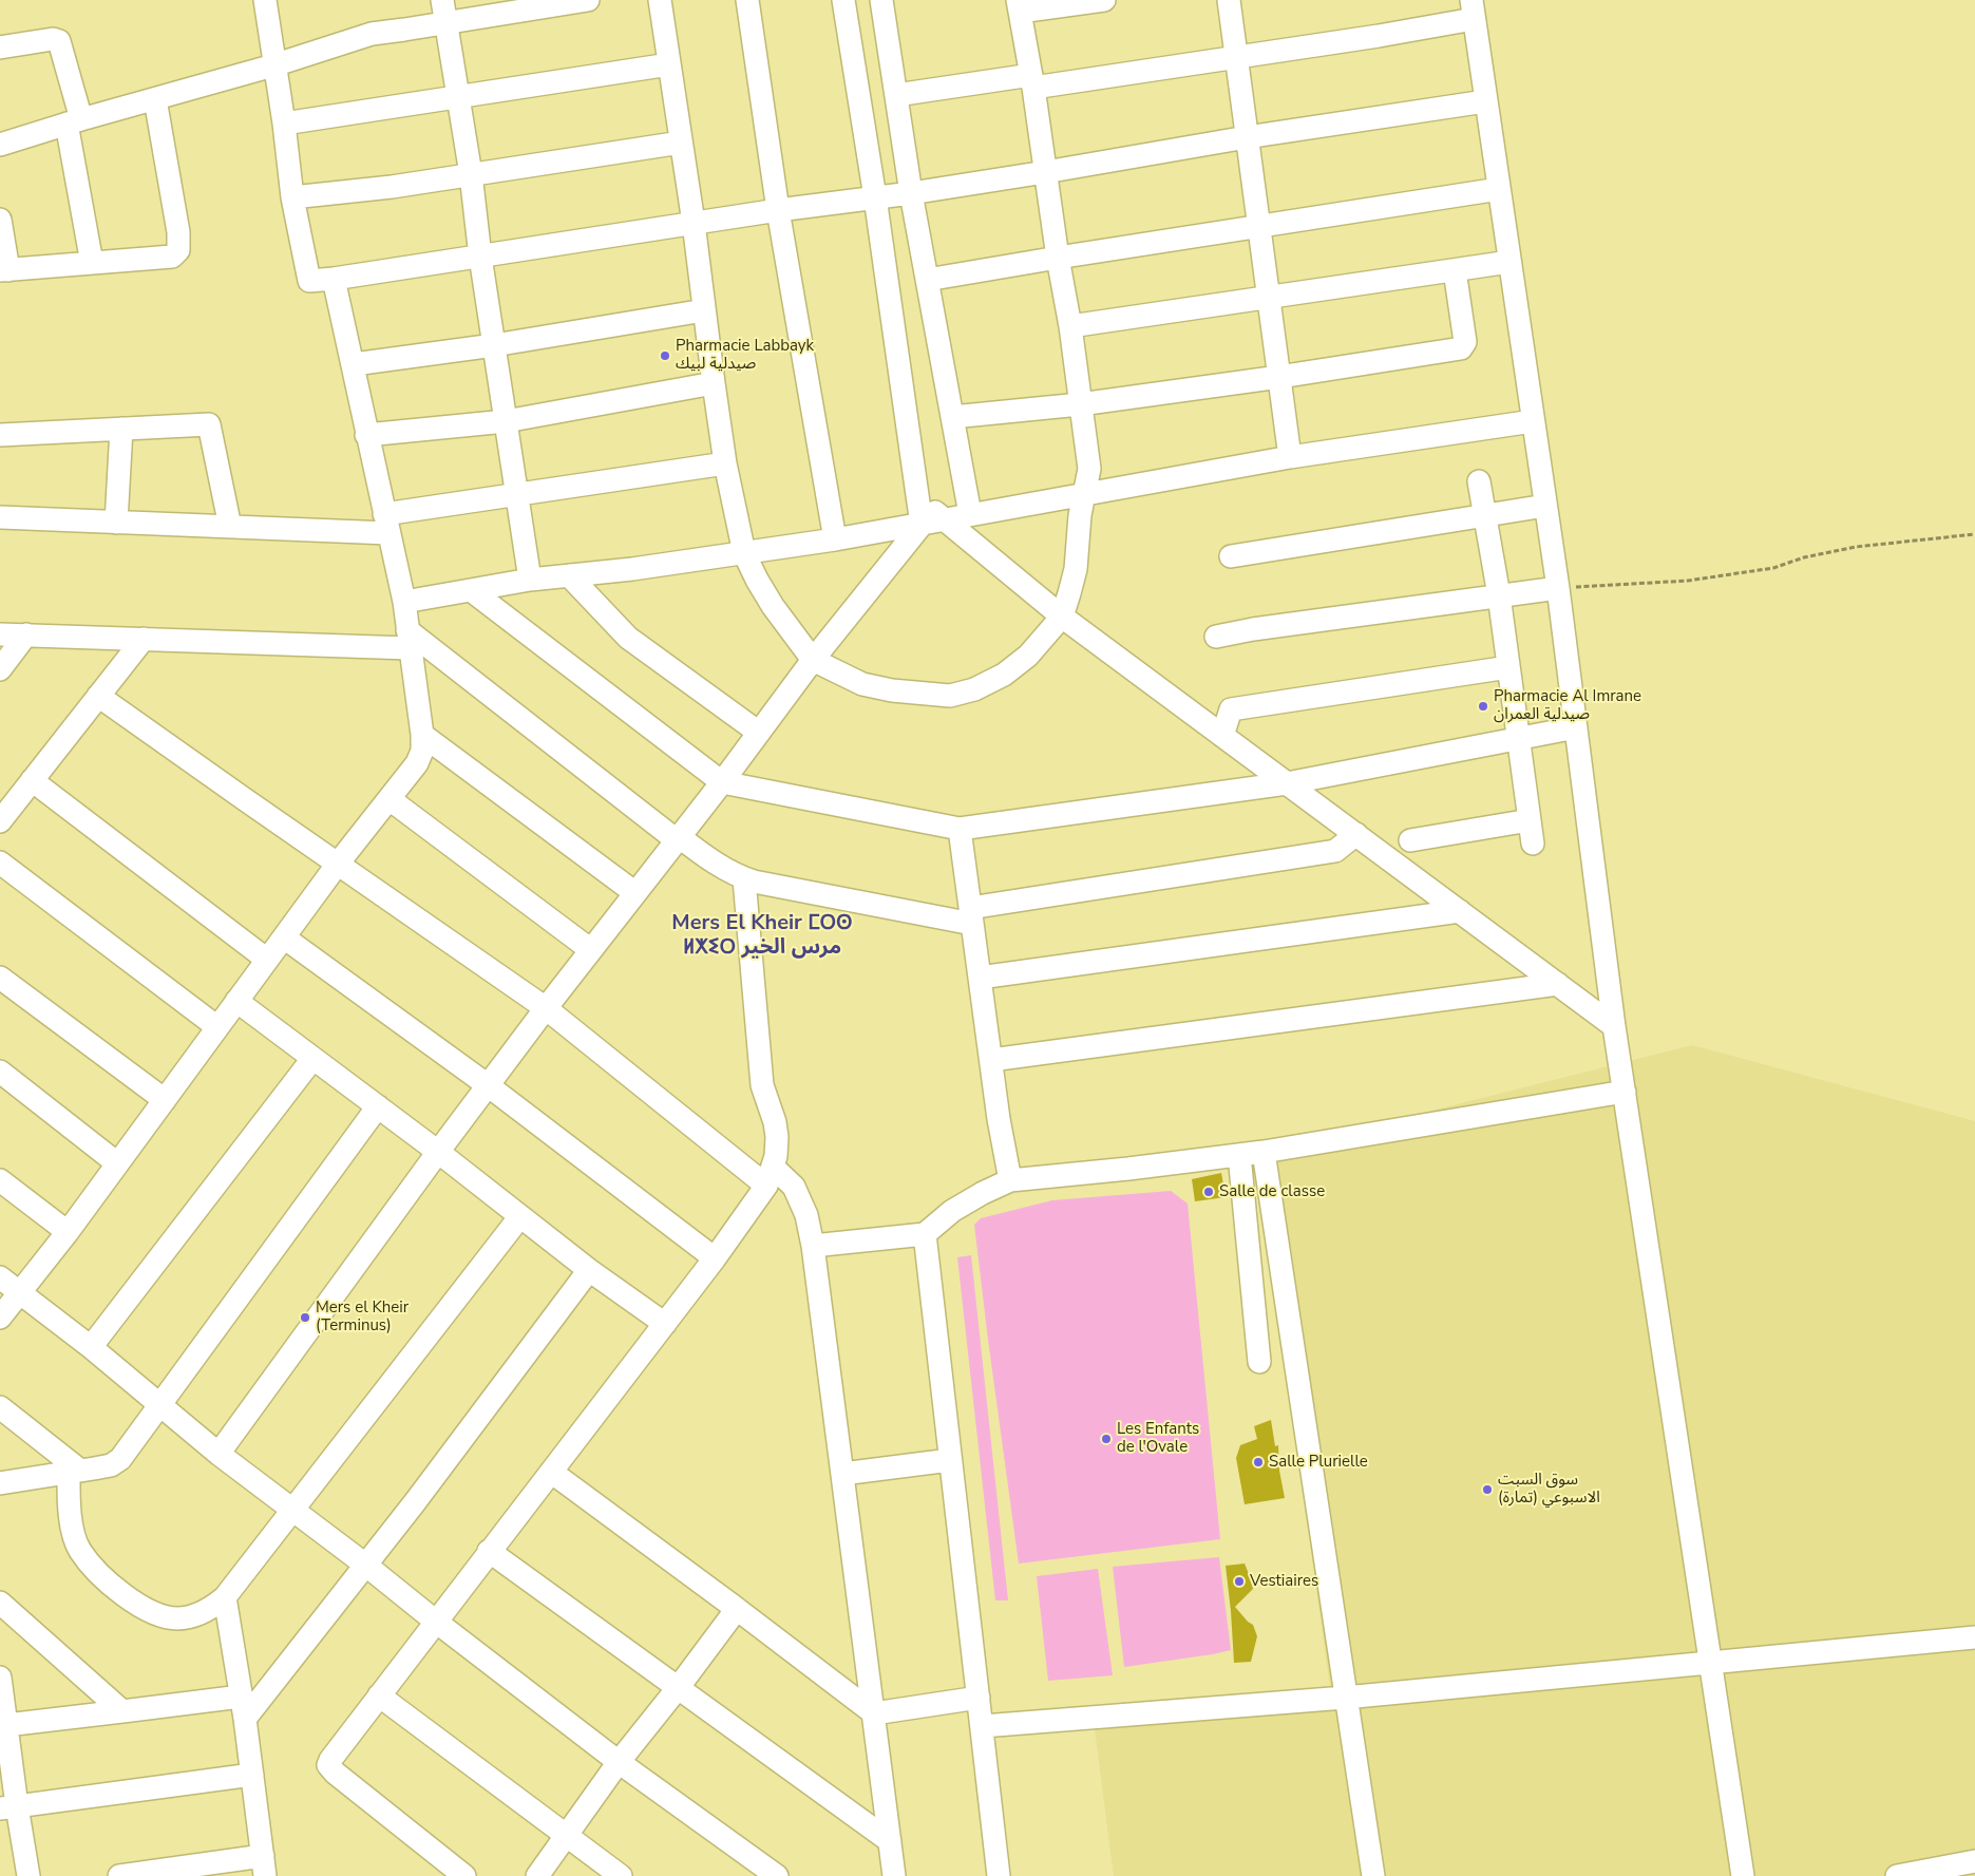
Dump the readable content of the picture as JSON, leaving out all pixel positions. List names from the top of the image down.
{
  "districts": ["Mers El Kheir ⵎⵔⵙ ⵍⵅⵉⵔ مرس الخير"],
  "places": [
    "Pharmacie Labbayk صيدلية لبيك",
    "Pharmacie Al Imrane صيدلية العمران",
    "Salle de classe",
    "Mers el Kheir (Terminus)",
    "Les Enfants de l'Ovale",
    "Salle Plurielle",
    "سوق السبت الاسبوعي (تمارة)",
    "Vestiaires"
  ]
}
